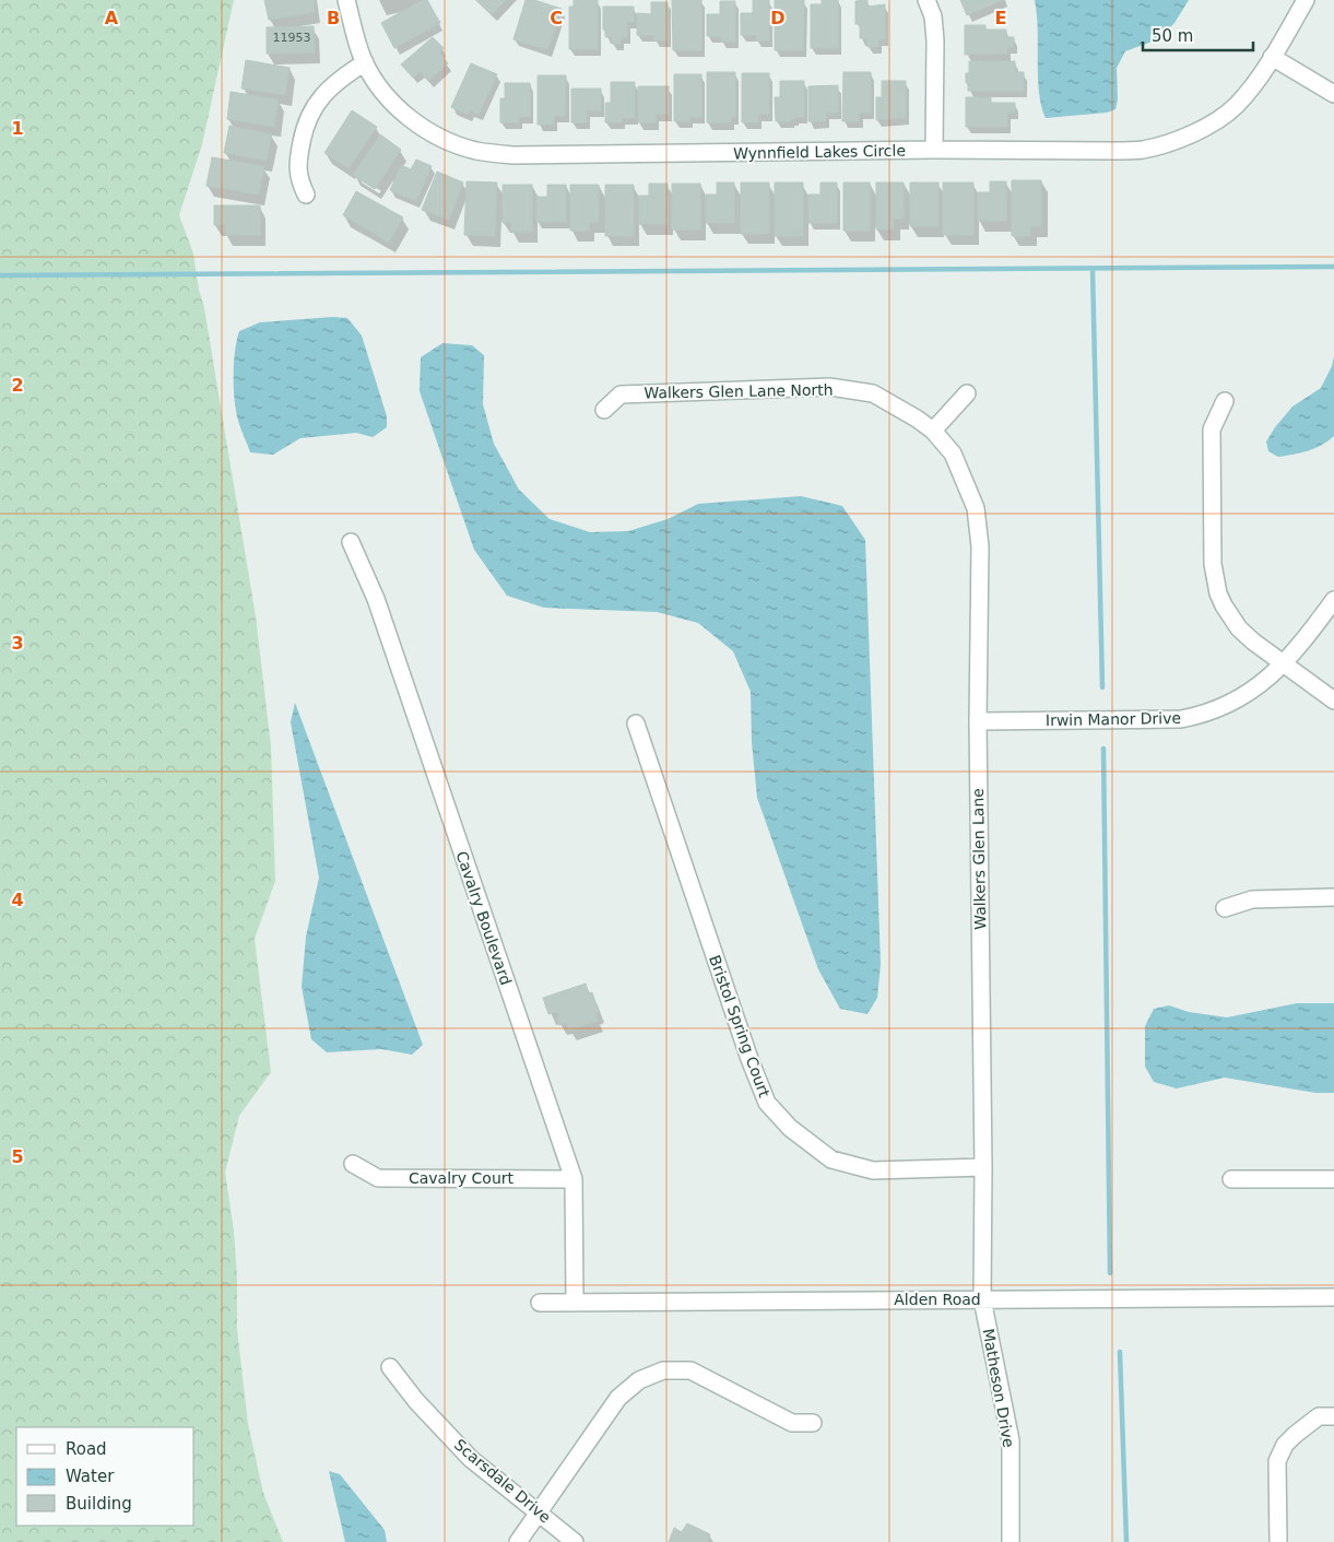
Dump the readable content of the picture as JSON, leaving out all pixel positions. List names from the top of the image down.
{
  "streets": {
    "street": [
      "Wynnfield Lakes Circle",
      "Walkers Glen Lane North",
      "Irwin Manor Drive",
      "Walkers Glen Lane",
      "Cavalry Boulevard",
      "Bristol Spring Court",
      "Cavalry Court",
      "Alden Road",
      "Matheson Drive",
      "Scarsdale Drive"
    ]
  },
  "crossings": [
    ["Walkers Glen Lane North", "Walkers Glen Lane"],
    ["Irwin Manor Drive", "Walkers Glen Lane"],
    ["Walkers Glen Lane", "Bristol Spring Court"],
    ["Walkers Glen Lane", "Alden Road"],
    ["Walkers Glen Lane", "Matheson Drive"],
    ["Cavalry Boulevard", "Cavalry Court"],
    ["Cavalry Boulevard", "Alden Road"],
    ["Alden Road", "Matheson Drive"]
  ],
  "house_numbers": ["11953"],
  "legend": ["Road", "Water", "Building"],
  "scale_bar": "50 m",
  "grid": {
    "columns": [
      "A",
      "B",
      "C",
      "D",
      "E"
    ],
    "rows": [
      "1",
      "2",
      "3",
      "4",
      "5"
    ]
  }
}
